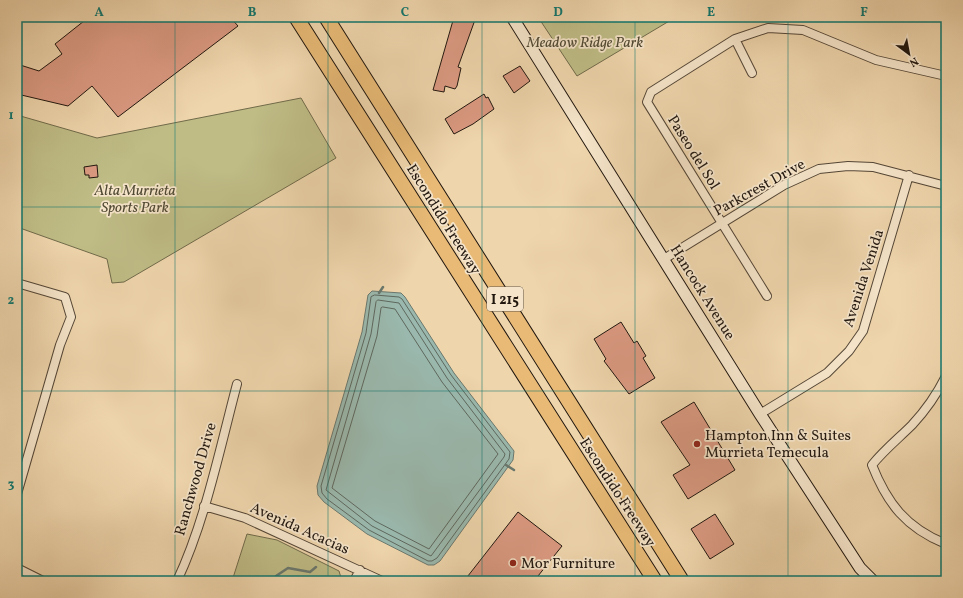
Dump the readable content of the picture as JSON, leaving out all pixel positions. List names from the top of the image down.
{
  "streets": {
    "highway": ["Escondido Freeway", "I 215"],
    "main road": ["Hancock Avenue"],
    "street": [
      "Paseo del Sol",
      "Parkcrest Drive",
      "Avenida Venida",
      "Ranchwood Drive",
      "Avenida Acacias"
    ]
  },
  "crossings": [
    ["Paseo del Sol", "Parkcrest Drive"],
    ["Parkcrest Drive", "Avenida Venida"],
    ["Parkcrest Drive", "Hancock Avenue"],
    ["Avenida Venida", "Hancock Avenue"],
    ["Ranchwood Drive", "Avenida Acacias"]
  ],
  "parks": ["Meadow Ridge Park", "Alta Murrieta Sports Park"],
  "places": ["Hampton Inn & Suites Murrieta Temecula", "Mor Furniture"],
  "north": "bottom right",
  "grid": {
    "columns": [
      "A",
      "B",
      "C",
      "D",
      "E",
      "F"
    ],
    "rows": ["1", "2", "3"]
  }
}
